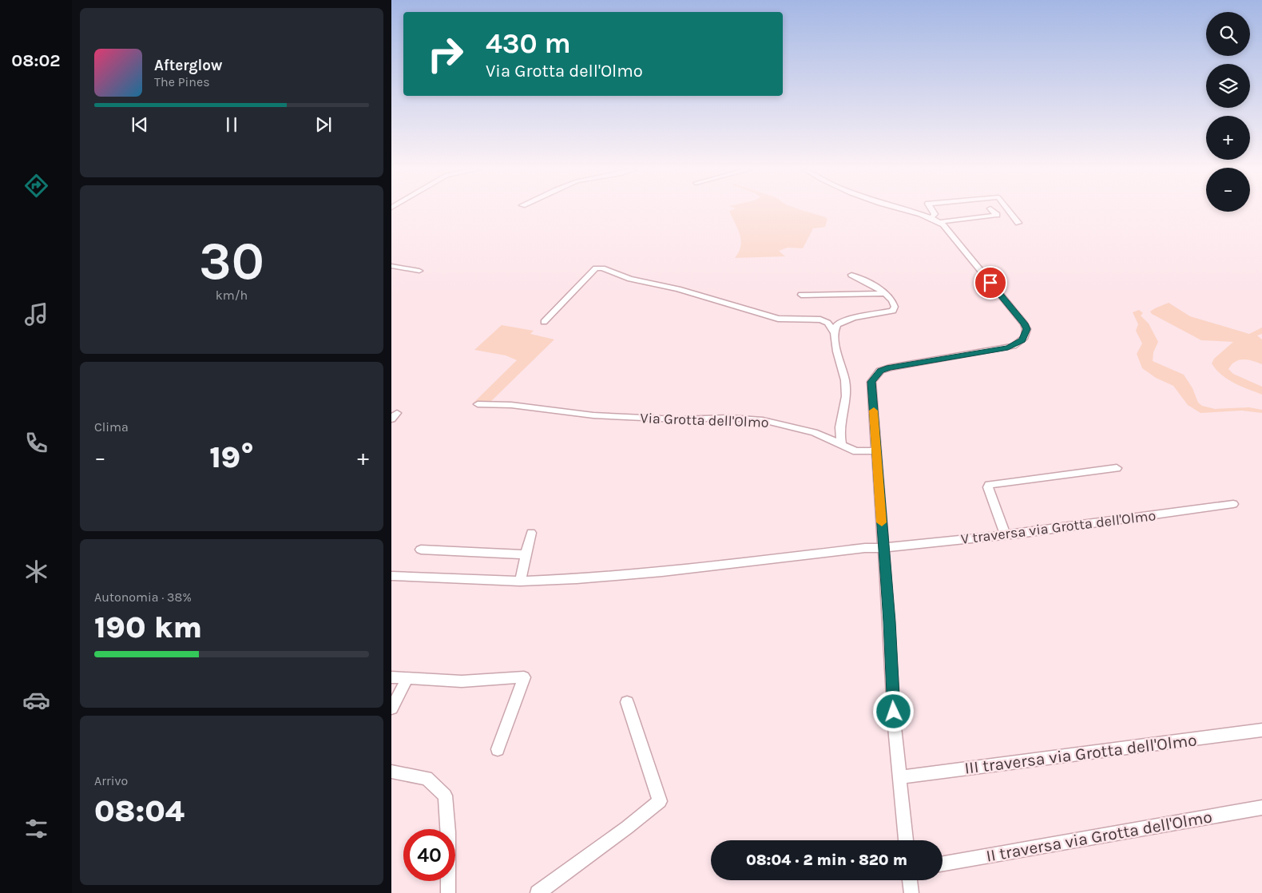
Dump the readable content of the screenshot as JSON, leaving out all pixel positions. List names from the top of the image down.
{
  "streets": {
    "street": [
      "Via Grotta dell'Olmo",
      "V traversa via Grotta dell'Olmo",
      "III traversa via Grotta dell'Olmo",
      "II traversa via Grotta dell'Olmo"
    ]
  },
  "page": {
    "tabs": "08:02",
    "map_buttons": ["+", "−"],
    "turn": ["430 m", "Via Grotta dell'Olmo"],
    "song": ["Afterglow", "The Pines"],
    "tile": [
      ["30", "km/h"],
      "Clima",
      ["Autonomia · 38%", "190 km"],
      ["Arrivo", "08:04"]
    ],
    "heat": ["−", "19°", "+"],
    "limit": "40",
    "trip": "08:04 · 2 min · 820 m"
  }
}
